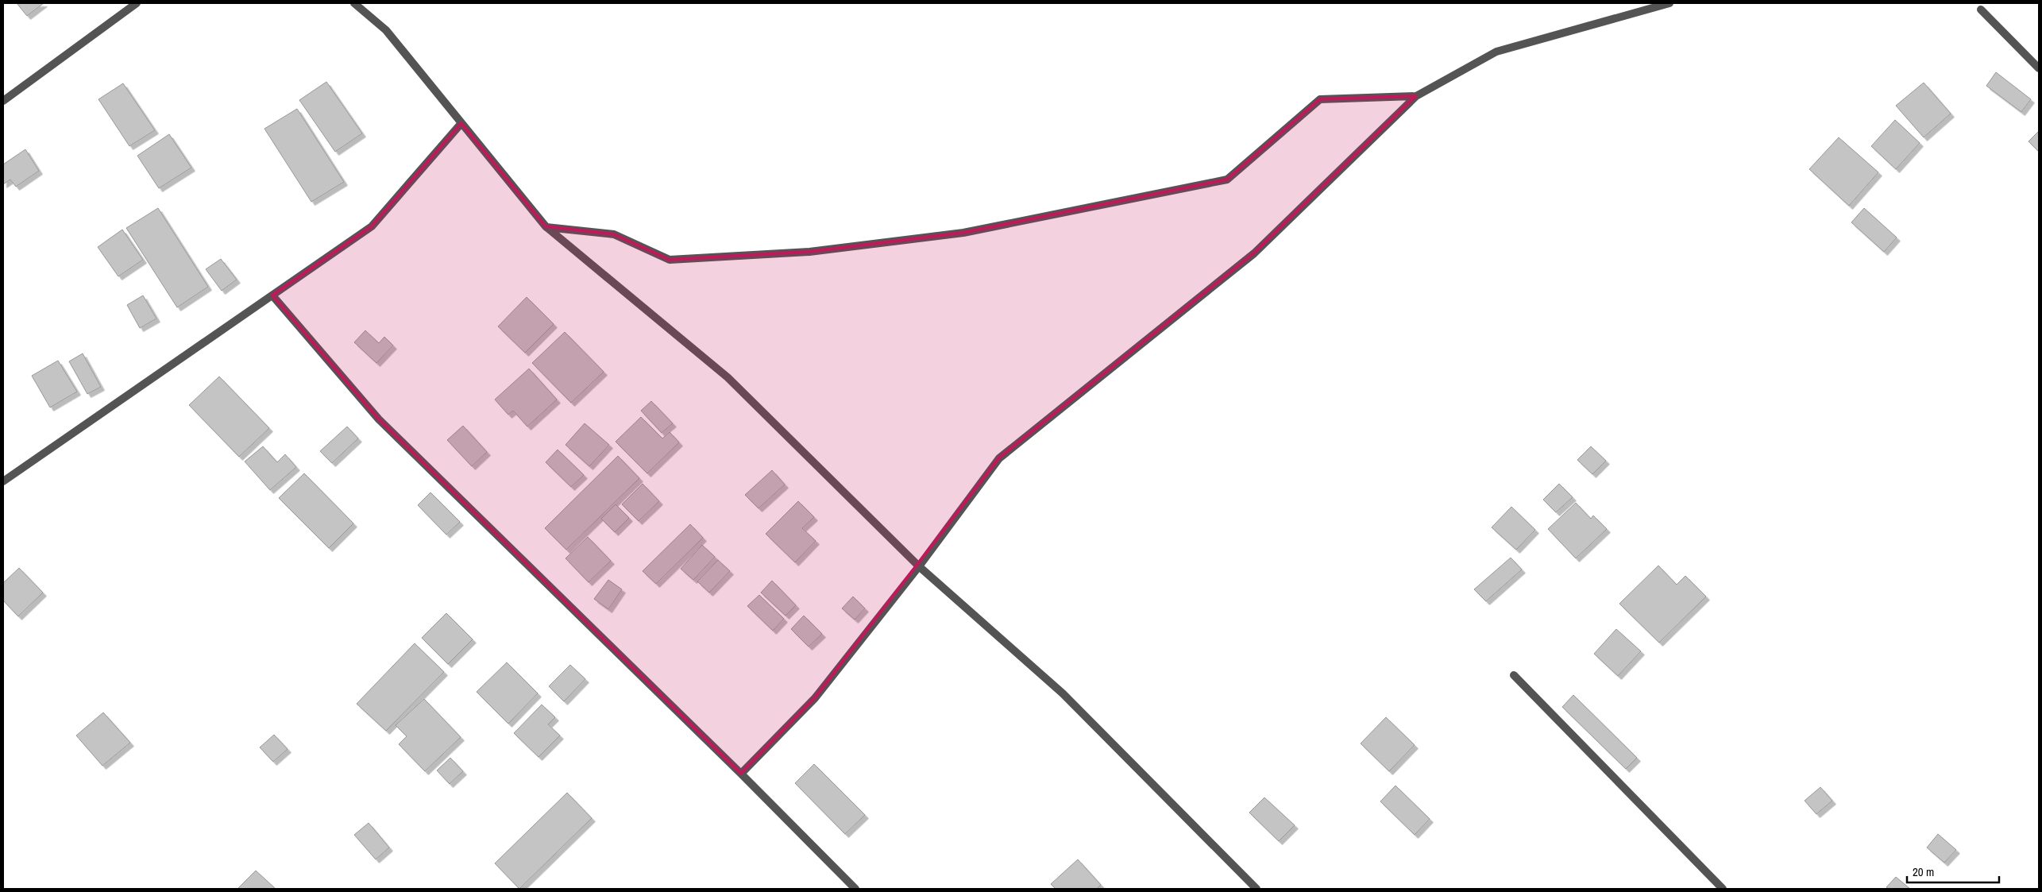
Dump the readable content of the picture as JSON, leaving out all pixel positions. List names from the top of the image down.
{
  "scale_bar": "20 m"
}
